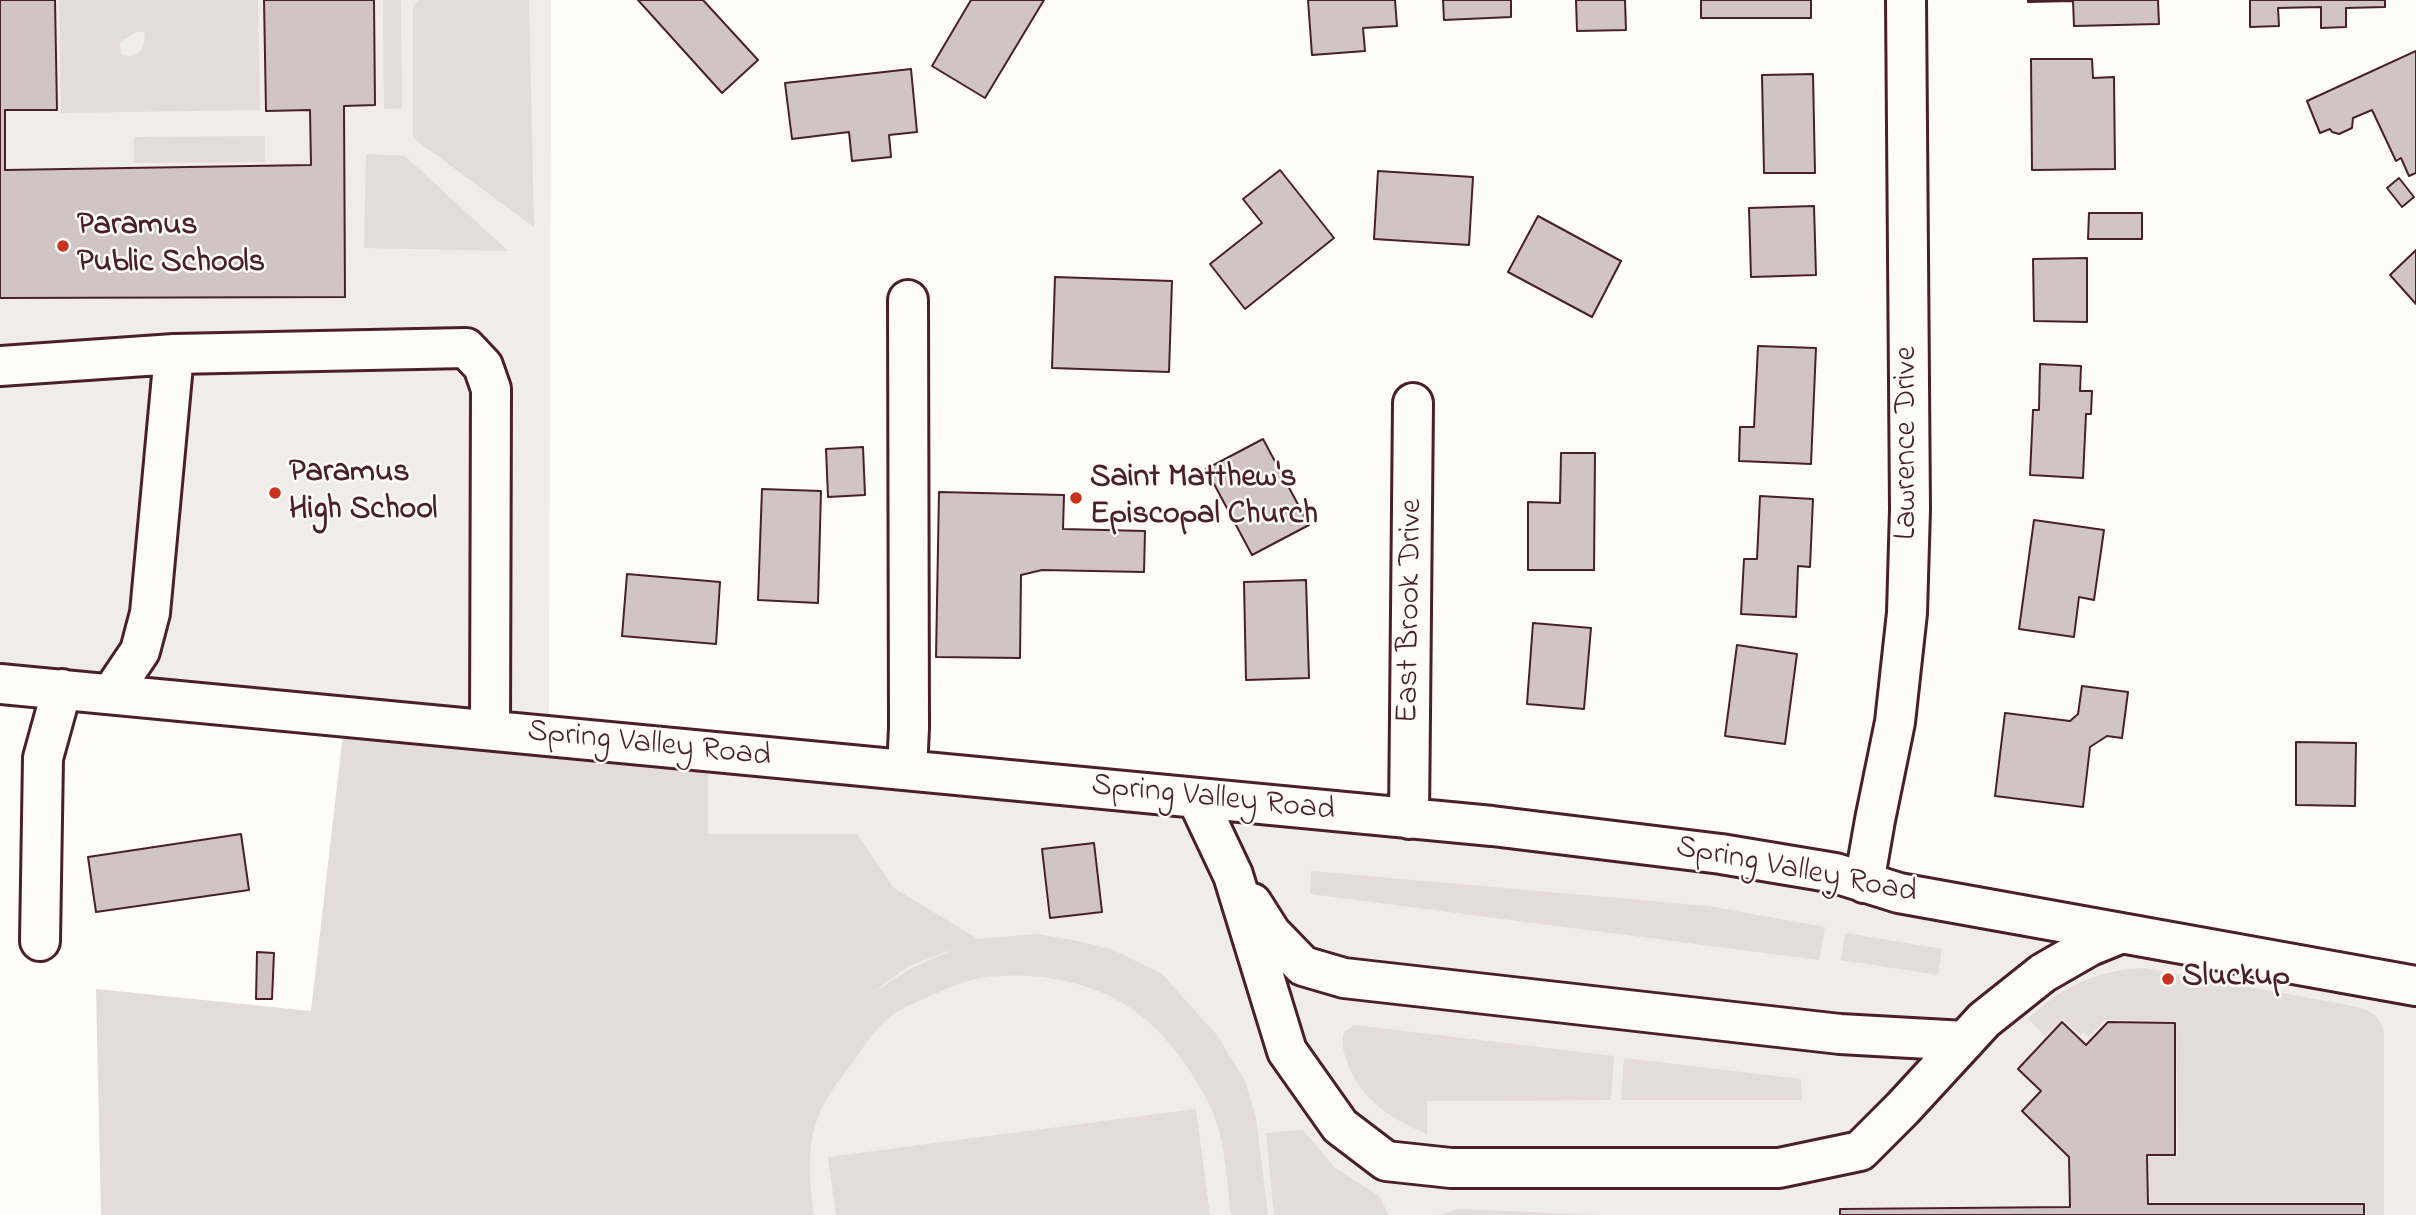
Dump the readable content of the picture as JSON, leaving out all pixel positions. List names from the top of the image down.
{
  "streets": {
    "street": ["Lawrence Drive", "East Brook Drive", "Spring Valley Road"]
  },
  "crossings": [
    ["Lawrence Drive", "Spring Valley Road"],
    ["East Brook Drive", "Spring Valley Road"]
  ],
  "places": [
    "Paramus Public Schools",
    "Paramus High School",
    "Saint Matthew's Episcopal Church",
    "Sluckup"
  ]
}
